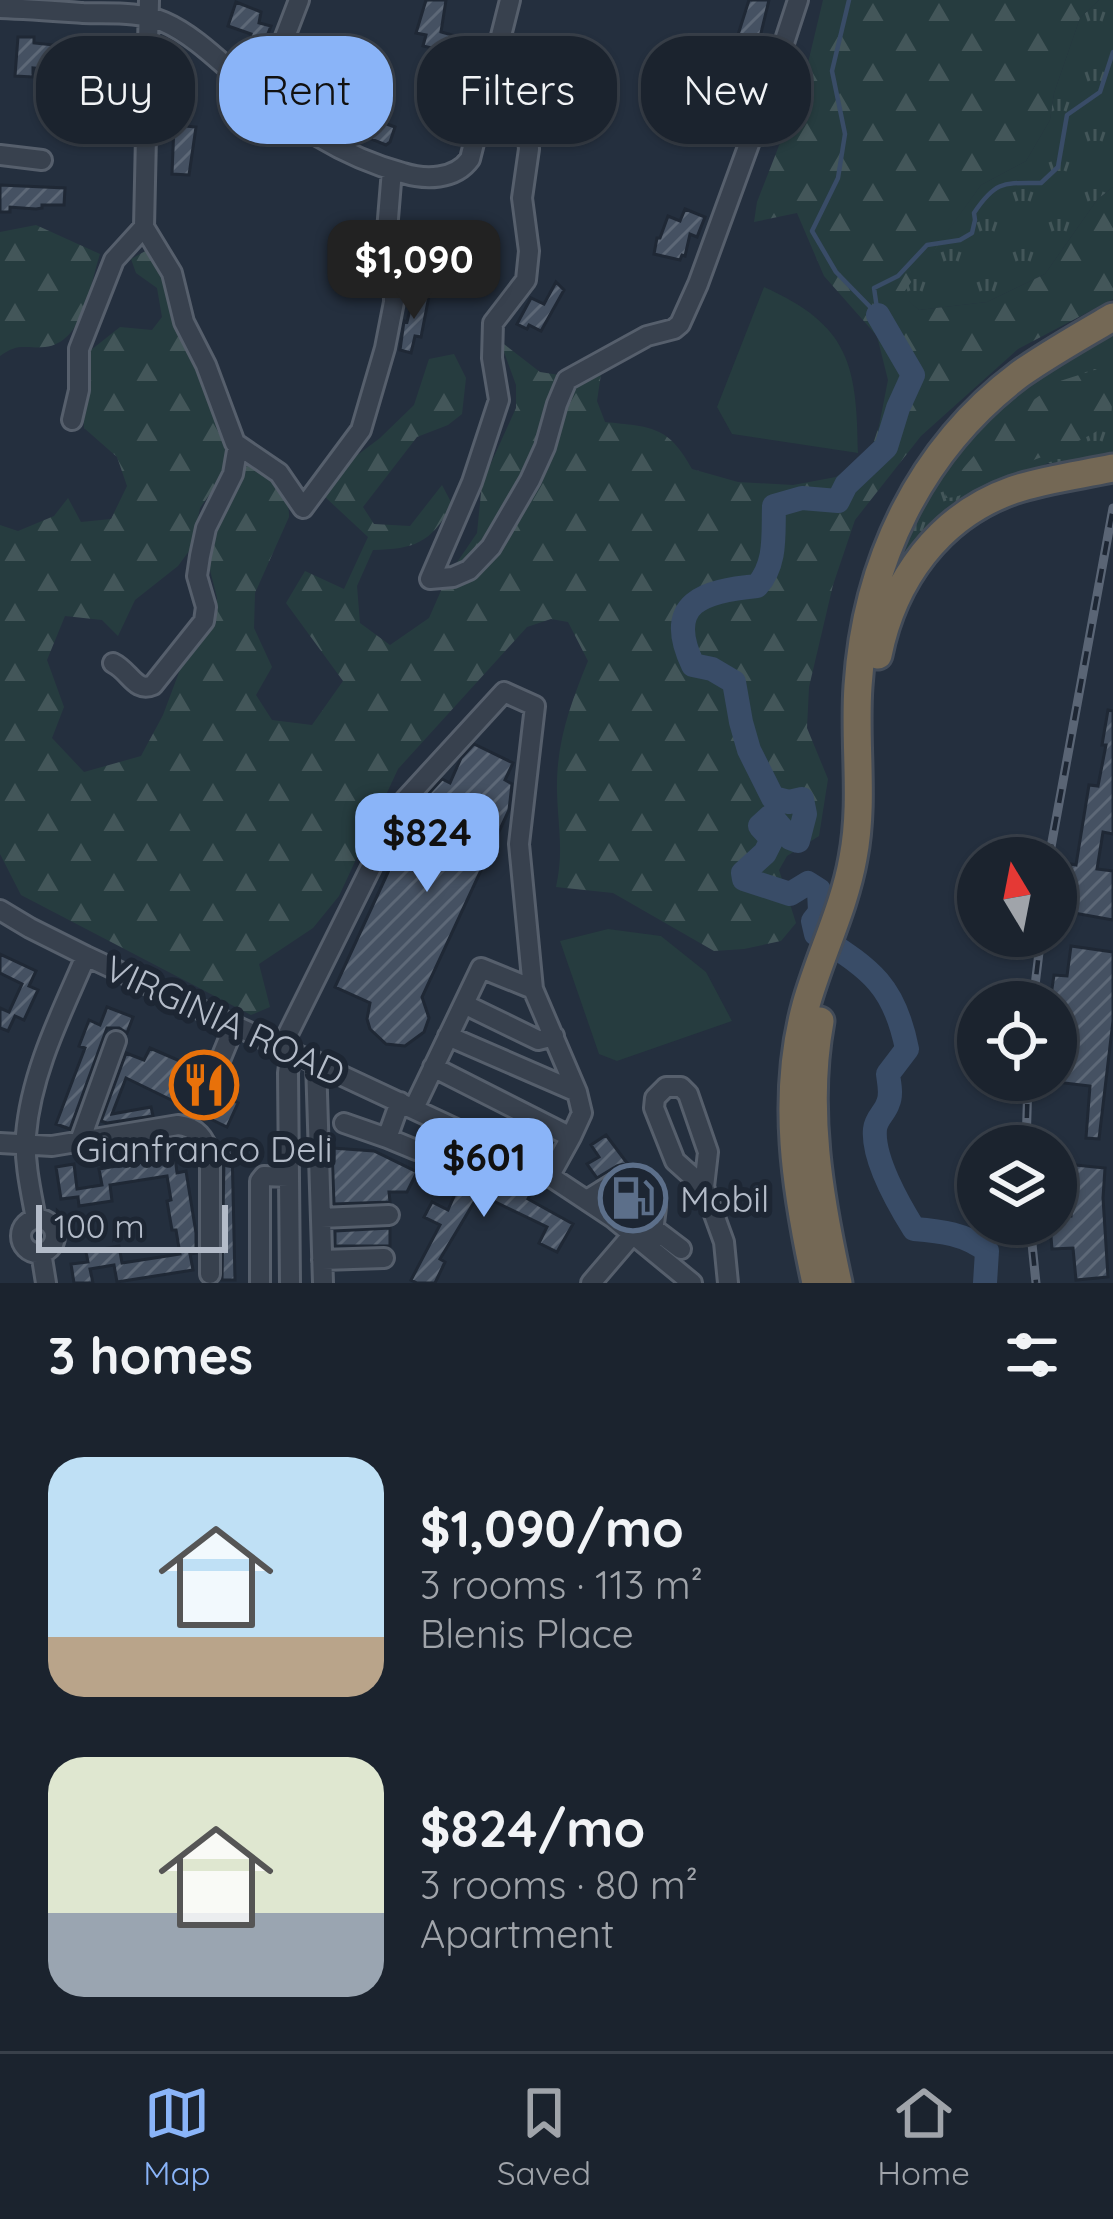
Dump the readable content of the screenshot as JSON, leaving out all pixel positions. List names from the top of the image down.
{
  "streets": {
    "street": ["VIRGINIA ROAD"]
  },
  "places": {
    "restaurant": ["Gianfranco Deli"],
    "fuel station": ["Mobil"]
  },
  "scale_bar": "100 m",
  "north": "top",
  "page": {
    "chip": [
      "Buy",
      "Rent",
      "Filters",
      "New"
    ],
    "price": ["$1,090", "$824", "$601"],
    "scale": "100 m",
    "heading": "3 homes",
    "list": [
      {
        "name": "$1,090/mo",
        "note": "3 rooms · 113 m² · Blenis Place"
      },
      {
        "name": "$824/mo",
        "note": "3 rooms · 80 m² · Apartment"
      }
    ],
    "tabs": ["Map", "Saved", "Home"]
  }
}
